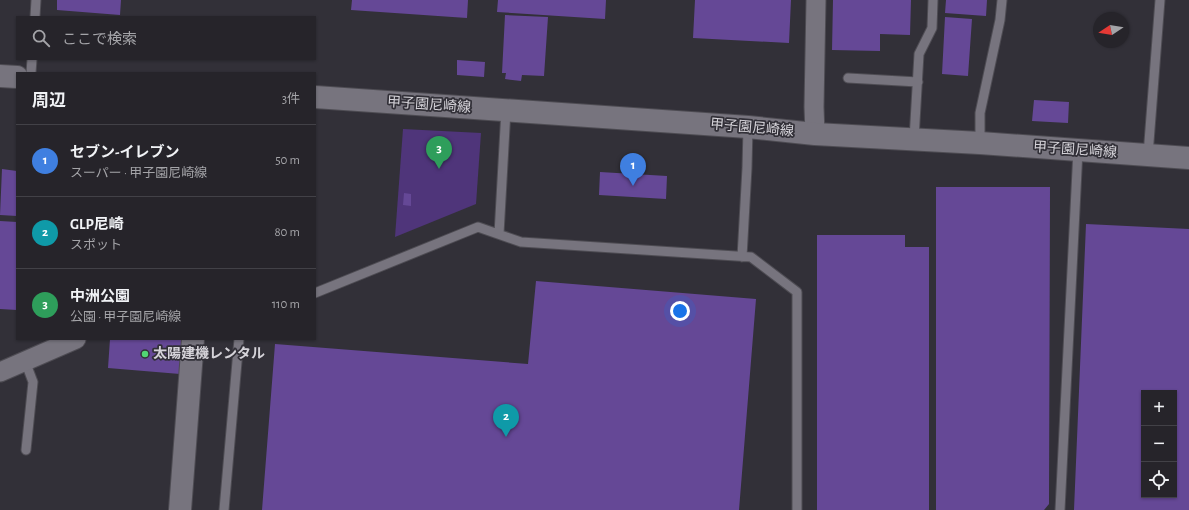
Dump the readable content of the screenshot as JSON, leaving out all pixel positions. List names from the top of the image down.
{
  "streets": {
    "main road": ["甲子園尼崎線"]
  },
  "places": ["太陽建機レンタル"],
  "north": "left",
  "page": {
    "search": "ここで検索",
    "heading": ["周辺", "3件"],
    "list": [
      {
        "mark": "1",
        "name": "セブン-イレブン",
        "note": "スーパー · 甲子園尼崎線",
        "value": "50 m"
      },
      {
        "mark": "2",
        "name": "GLP尼崎",
        "note": "スポット",
        "value": "80 m"
      },
      {
        "mark": "3",
        "name": "中洲公園",
        "note": "公園 · 甲子園尼崎線",
        "value": "110 m"
      }
    ],
    "pins": ["3", "1", "2"],
    "map_buttons": ["+", "−"]
  }
}
